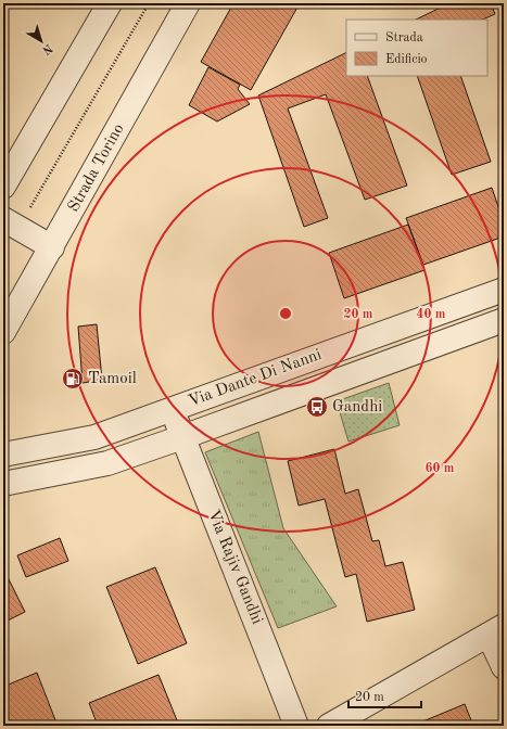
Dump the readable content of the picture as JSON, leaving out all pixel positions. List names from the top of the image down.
{
  "streets": {
    "street": ["Strada Torino", "Via Dante Di Nanni", "Via Rajiv Gandhi"]
  },
  "crossings": [
    ["Via Dante Di Nanni", "Via Rajiv Gandhi"]
  ],
  "places": {
    "fuel station": ["Tamoil"],
    "bus stop": ["Gandhi"]
  },
  "legend": ["Strada", "Edificio"],
  "scale_bar": "20 m",
  "north": "bottom right",
  "rings": ["20 m", "40 m", "60 m"]
}
